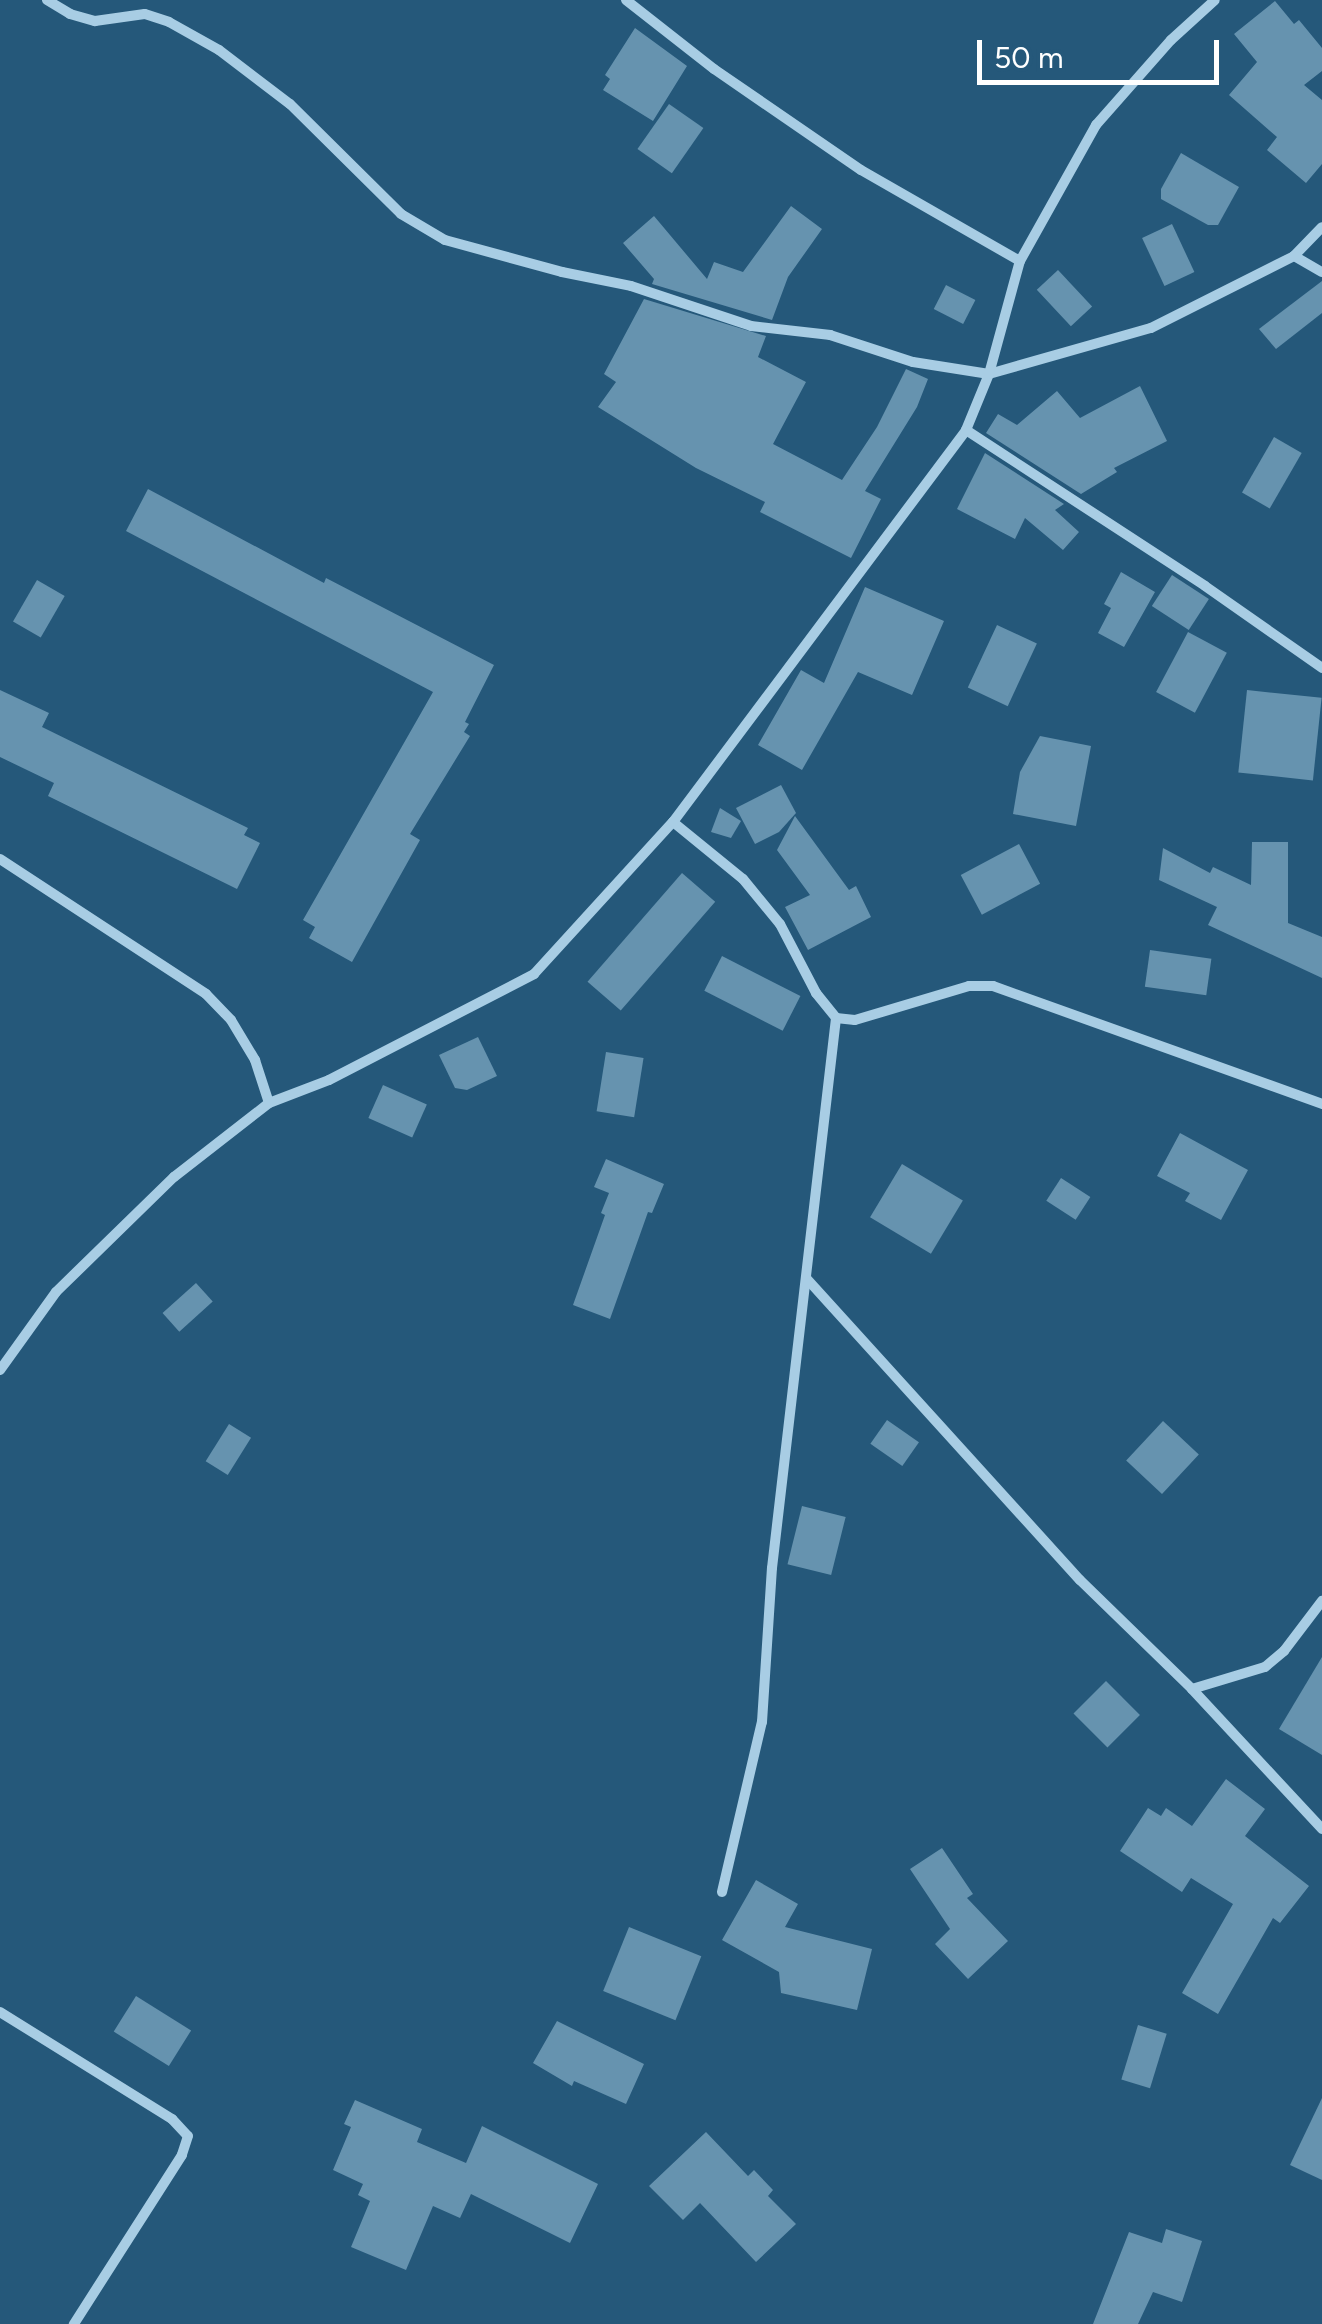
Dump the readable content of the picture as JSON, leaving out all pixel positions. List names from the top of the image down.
{
  "scale_bar": "50 m"
}
